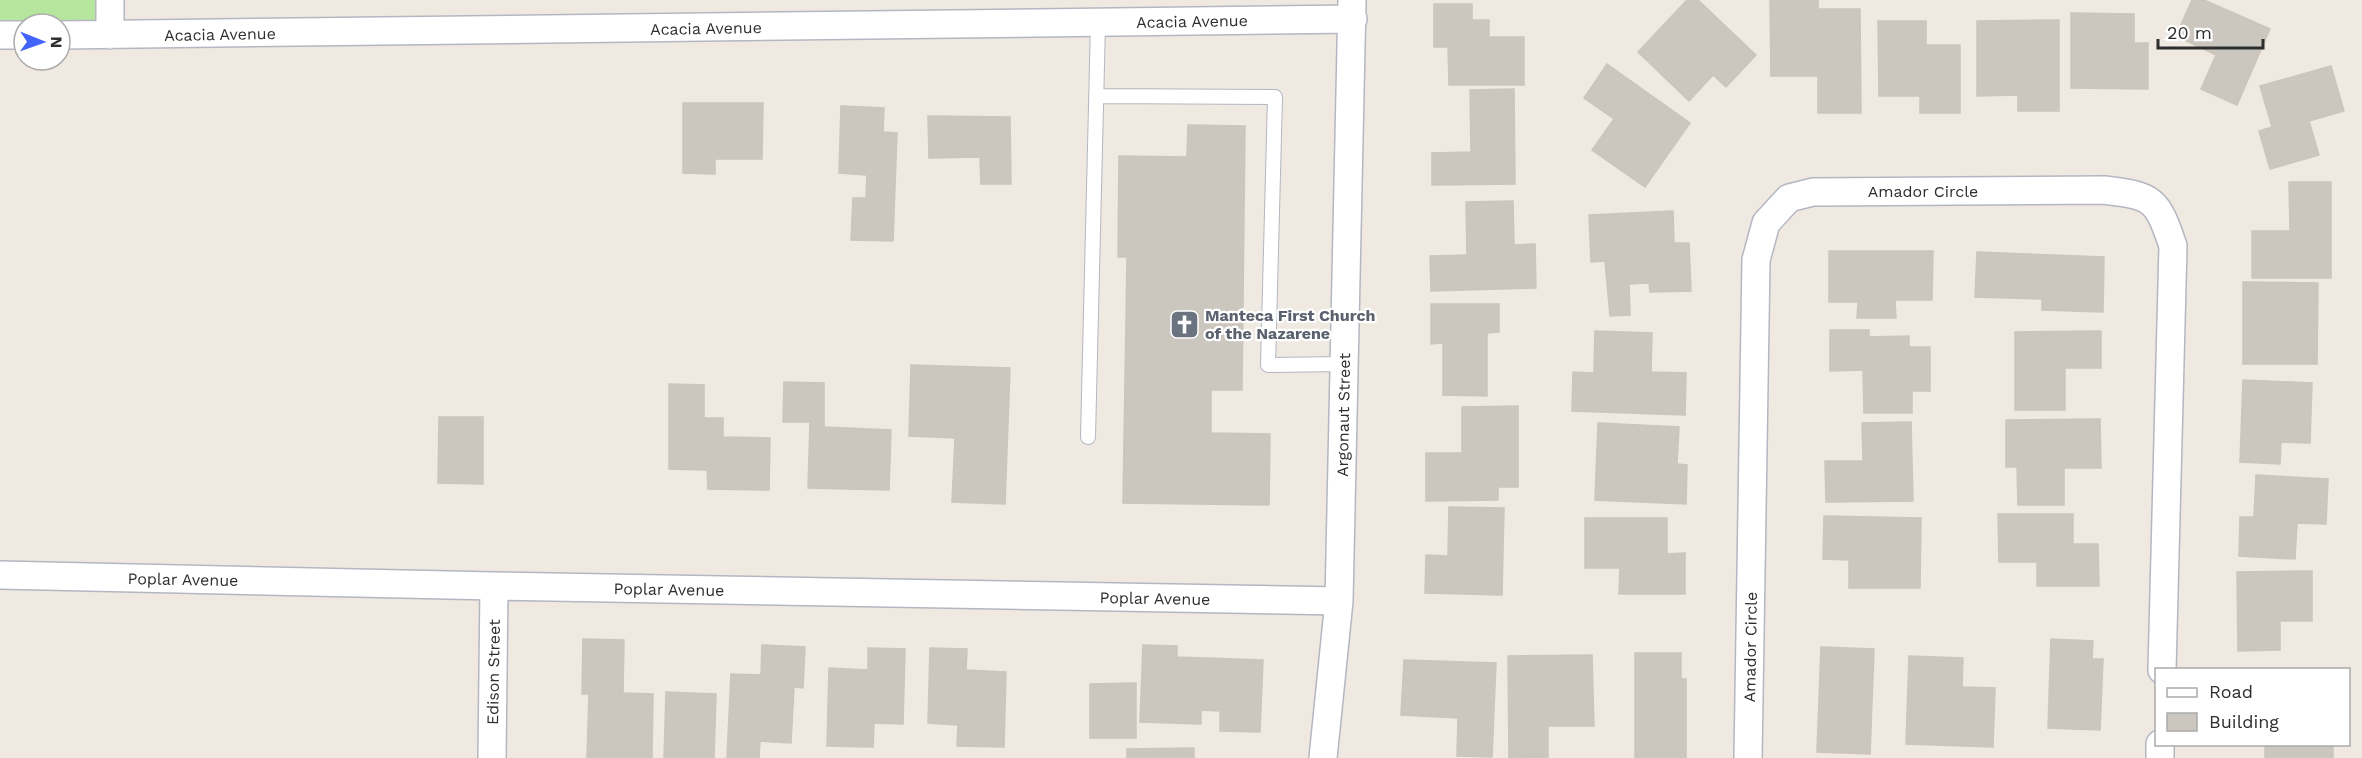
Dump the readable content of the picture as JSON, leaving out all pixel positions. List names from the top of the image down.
{
  "streets": {
    "street": [
      "Acacia Avenue",
      "Amador Circle",
      "Argonaut Street",
      "Poplar Avenue",
      "Edison Street"
    ]
  },
  "crossings": [
    ["Acacia Avenue", "Argonaut Street"],
    ["Argonaut Street", "Poplar Avenue"],
    ["Poplar Avenue", "Edison Street"]
  ],
  "places": {
    "church": ["Manteca First Church of the Nazarene"]
  },
  "legend": ["Road", "Building"],
  "scale_bar": "20 m",
  "north": "right"
}
